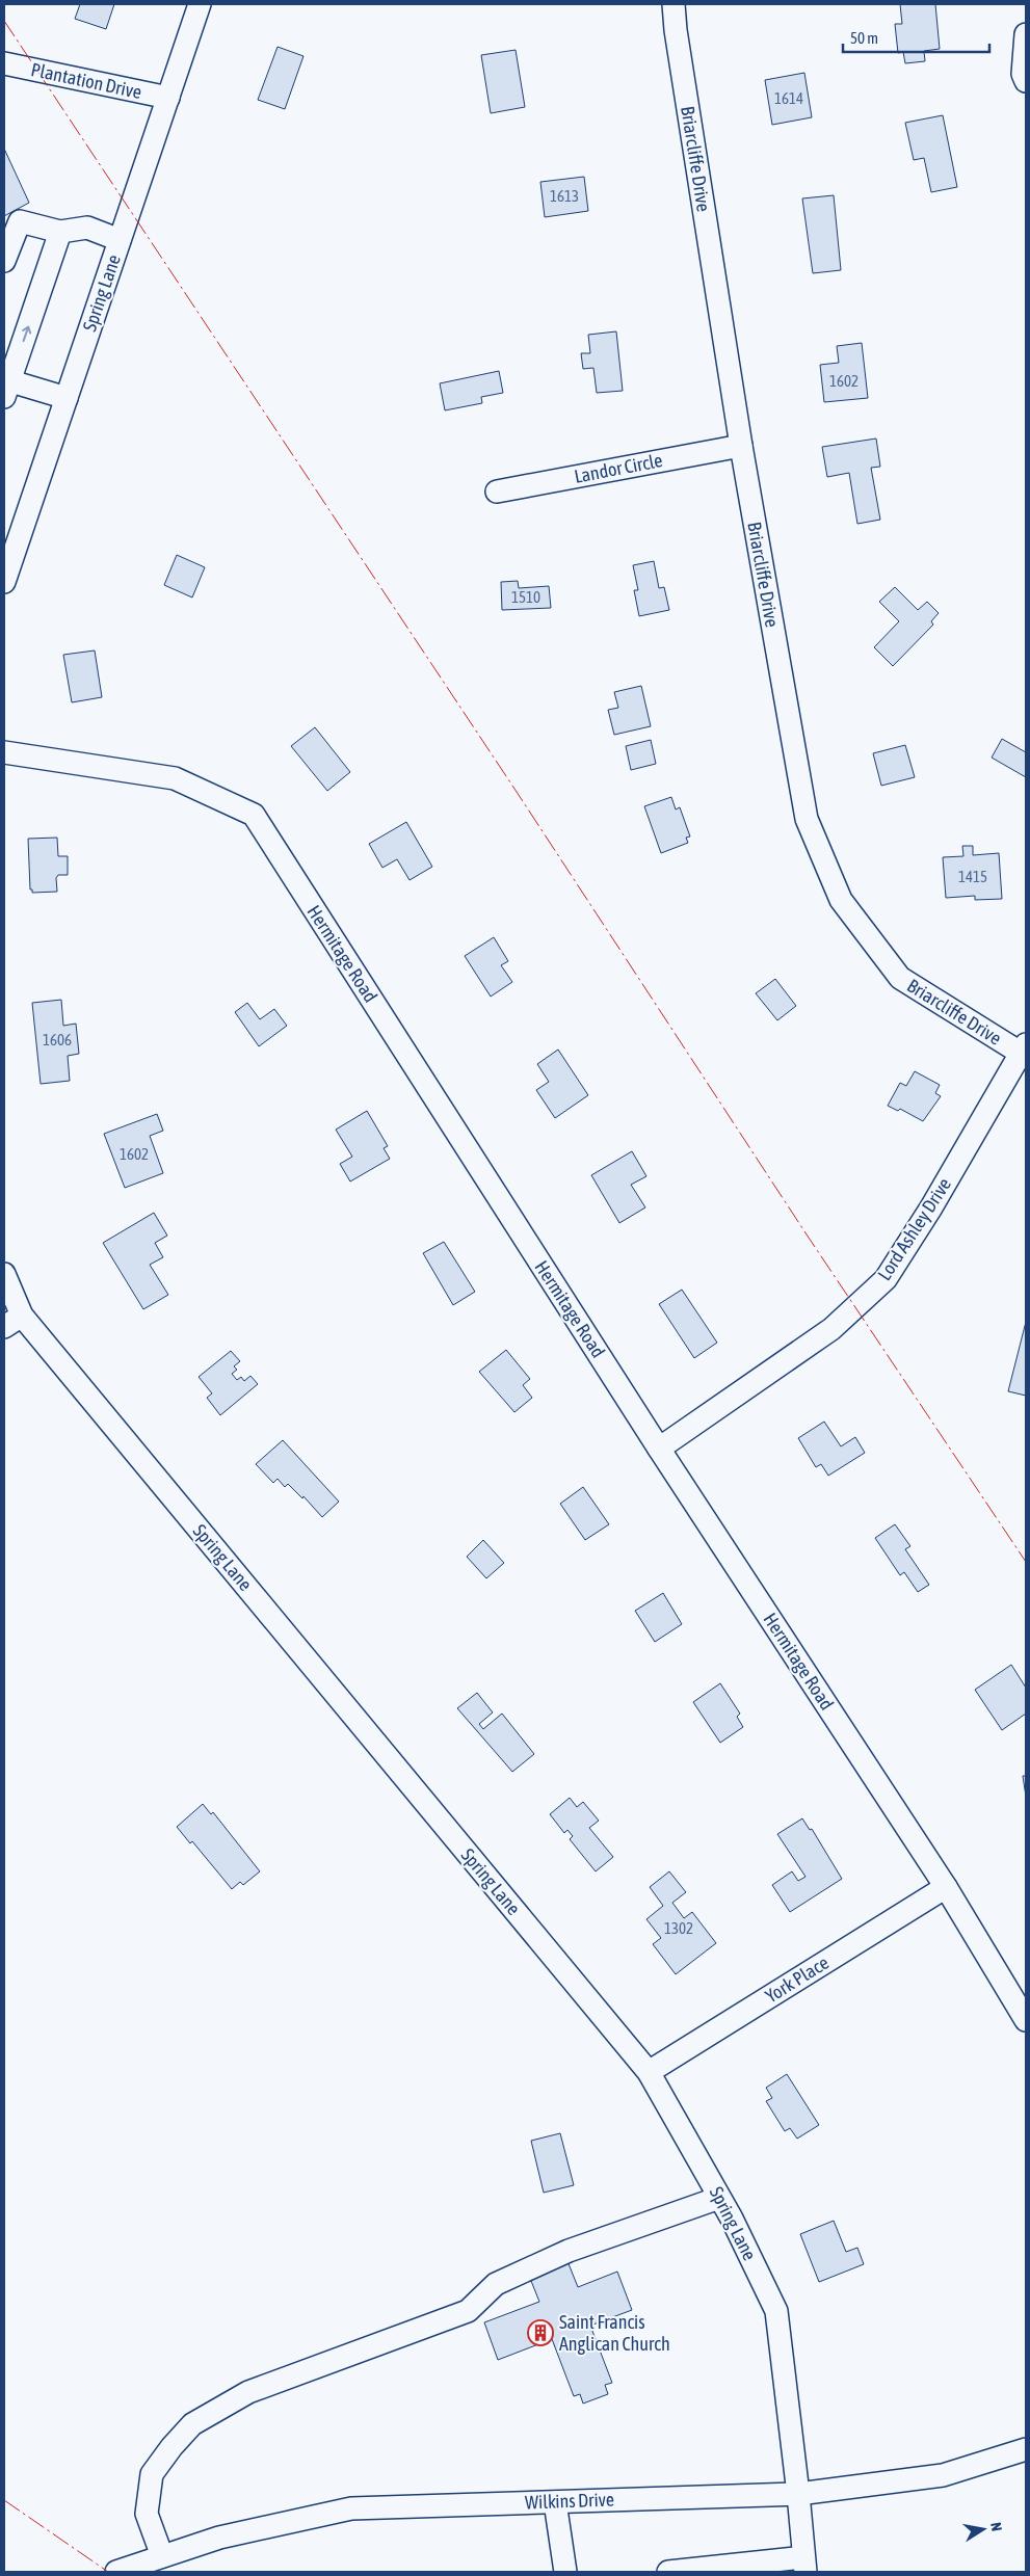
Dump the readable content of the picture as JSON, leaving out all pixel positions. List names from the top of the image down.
{
  "streets": {
    "street": [
      "Plantation Drive",
      "Briarcliffe Drive",
      "Spring Lane",
      "Landor Circle",
      "Hermitage Road",
      "Lord Ashley Drive",
      "York Place",
      "Wilkins Drive"
    ]
  },
  "crossings": [
    ["Plantation Drive", "Spring Lane"],
    ["Briarcliffe Drive", "Landor Circle"],
    ["Briarcliffe Drive", "Lord Ashley Drive"],
    ["Spring Lane", "York Place"],
    ["Spring Lane", "Wilkins Drive"],
    ["Hermitage Road", "Lord Ashley Drive"],
    ["Hermitage Road", "York Place"]
  ],
  "places": {
    "building": ["Saint Francis Anglican Church"]
  },
  "house_numbers": [
    "1614",
    "1613",
    "1602",
    "1510",
    "1415",
    "1606",
    "1602",
    "1302"
  ],
  "scale_bar": "50 m",
  "north": "right"
}
